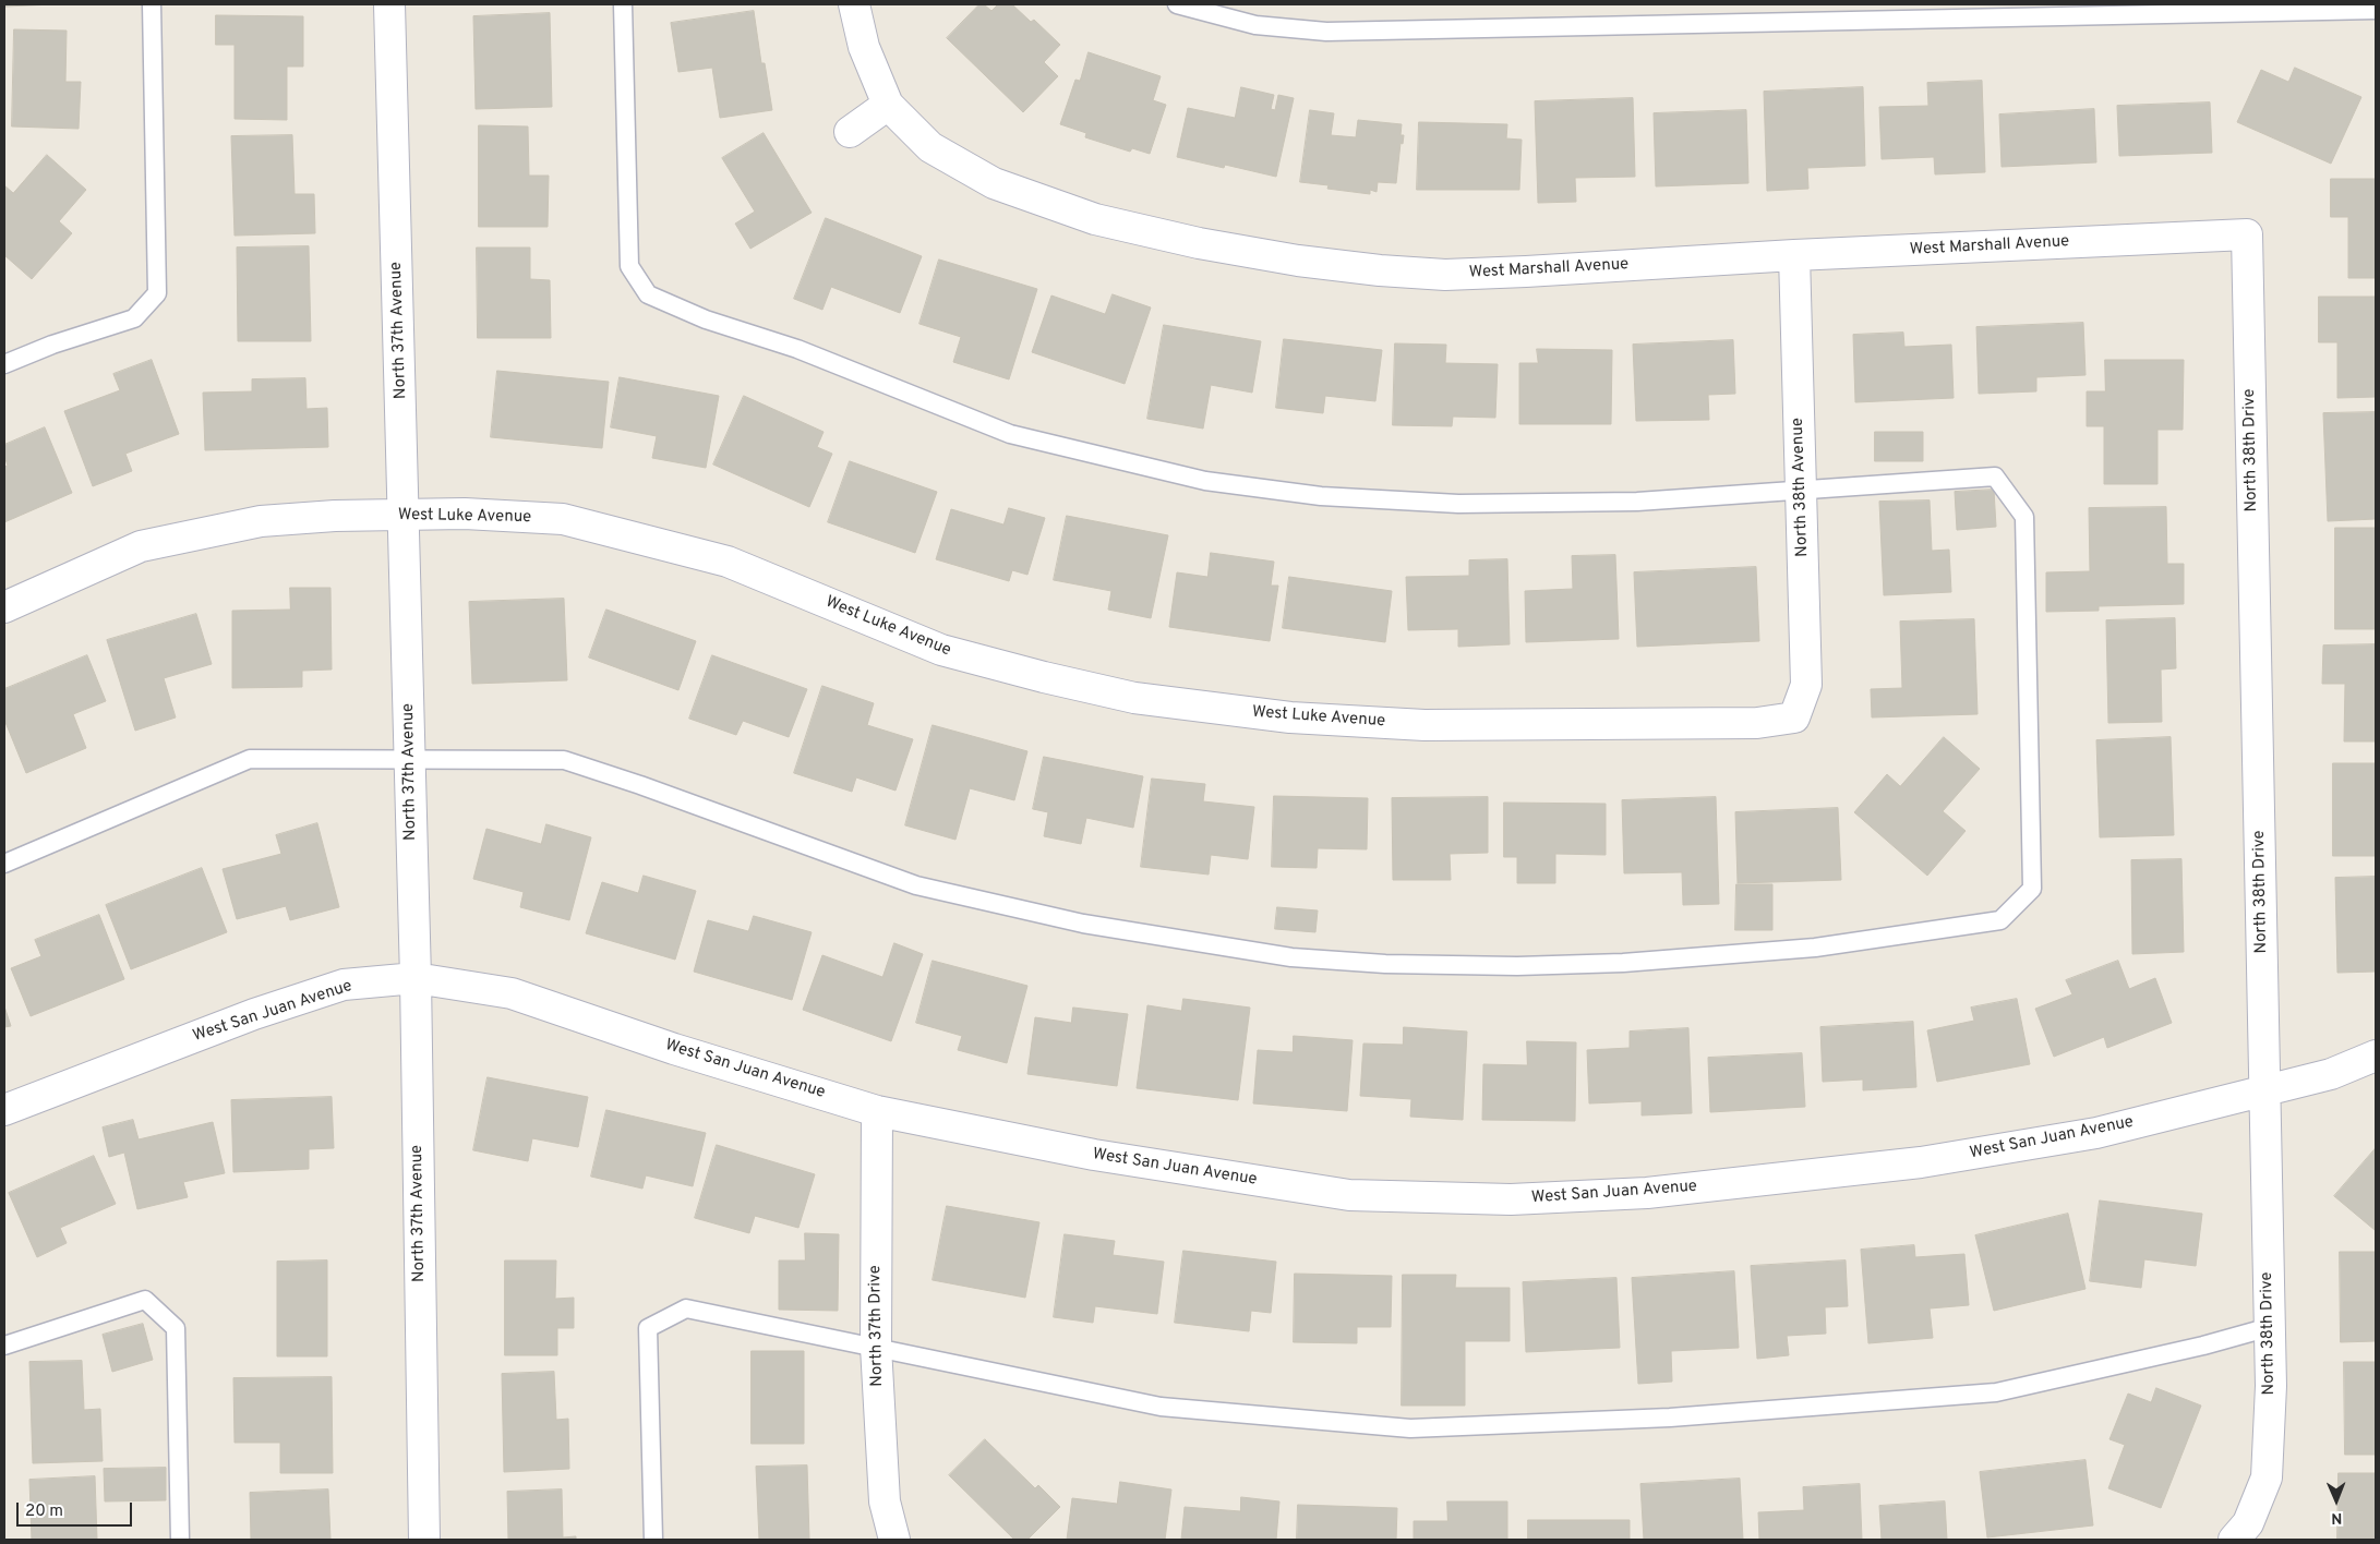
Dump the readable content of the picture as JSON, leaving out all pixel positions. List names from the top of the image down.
{
  "streets": {
    "street": [
      "West Marshall Avenue",
      "North 37th Avenue",
      "North 38th Drive",
      "North 38th Avenue",
      "West Luke Avenue",
      "West San Juan Avenue",
      "North 37th Drive"
    ]
  },
  "crossings": [
    ["West Marshall Avenue", "North 38th Drive"],
    ["West Marshall Avenue", "North 38th Avenue"],
    ["North 37th Avenue", "West Luke Avenue"],
    ["North 37th Avenue", "West San Juan Avenue"],
    ["North 38th Drive", "West San Juan Avenue"],
    ["North 38th Avenue", "West Luke Avenue"],
    ["West San Juan Avenue", "North 37th Drive"]
  ],
  "scale_bar": "20 m",
  "north": "bottom"
}
